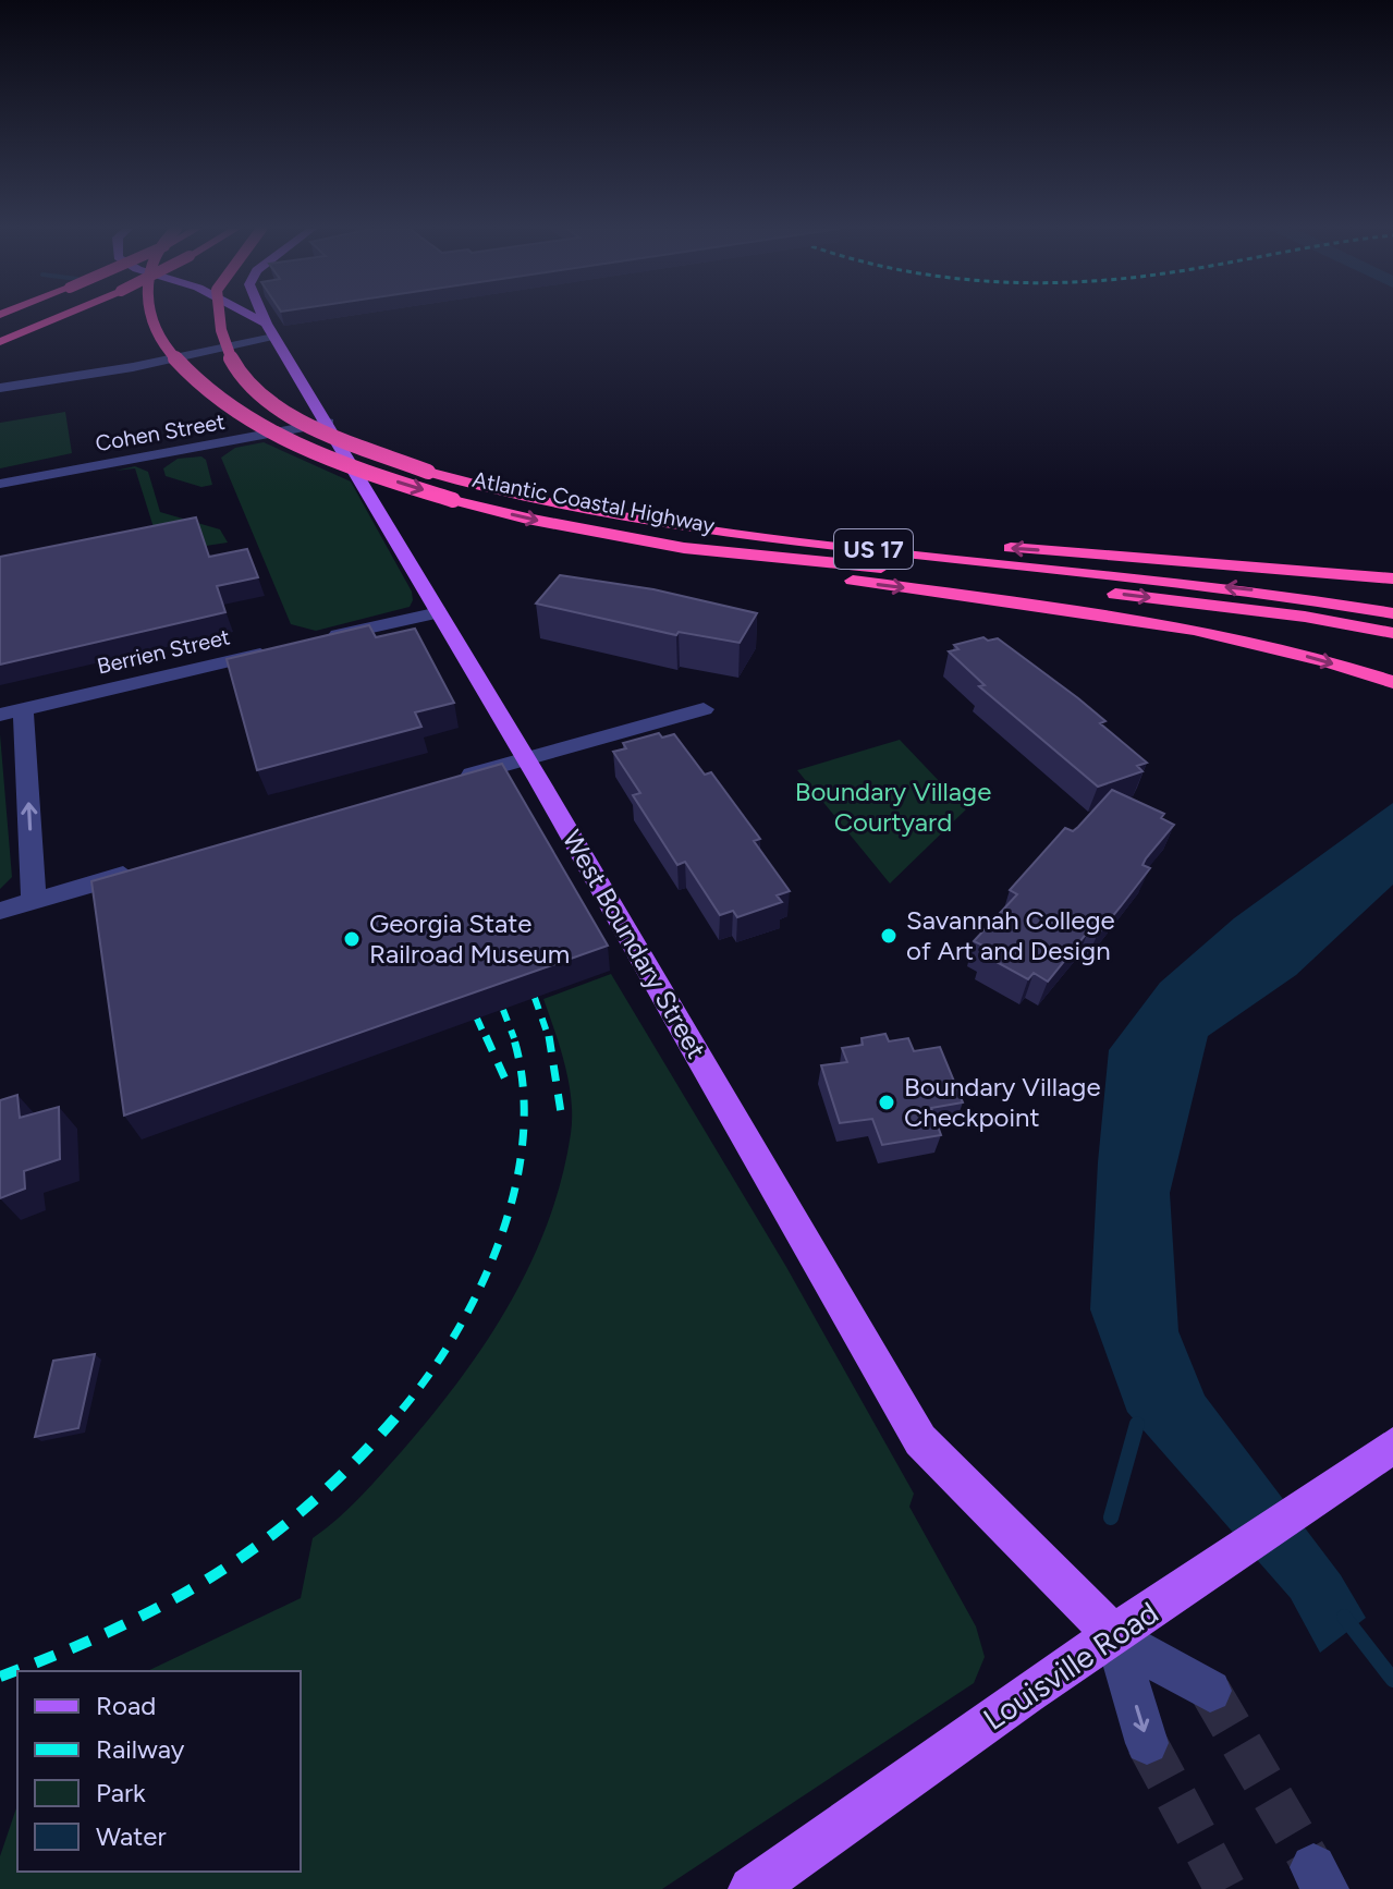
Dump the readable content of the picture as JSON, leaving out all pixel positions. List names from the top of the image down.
{
  "streets": {
    "highway": ["Atlantic Coastal Highway", "US 17"],
    "main road": ["West Boundary Street", "Louisville Road"],
    "street": ["Cohen Street", "Berrien Street"]
  },
  "crossings": [
    ["Cohen Street", "West Boundary Street"],
    ["West Boundary Street", "Louisville Road"]
  ],
  "parks": ["Boundary Village Courtyard"],
  "places": ["Savannah College of Art and Design", "Georgia State Railroad Museum", "Boundary Village Checkpoint"],
  "legend": [
    "Road",
    "Railway",
    "Park",
    "Water"
  ]
}
